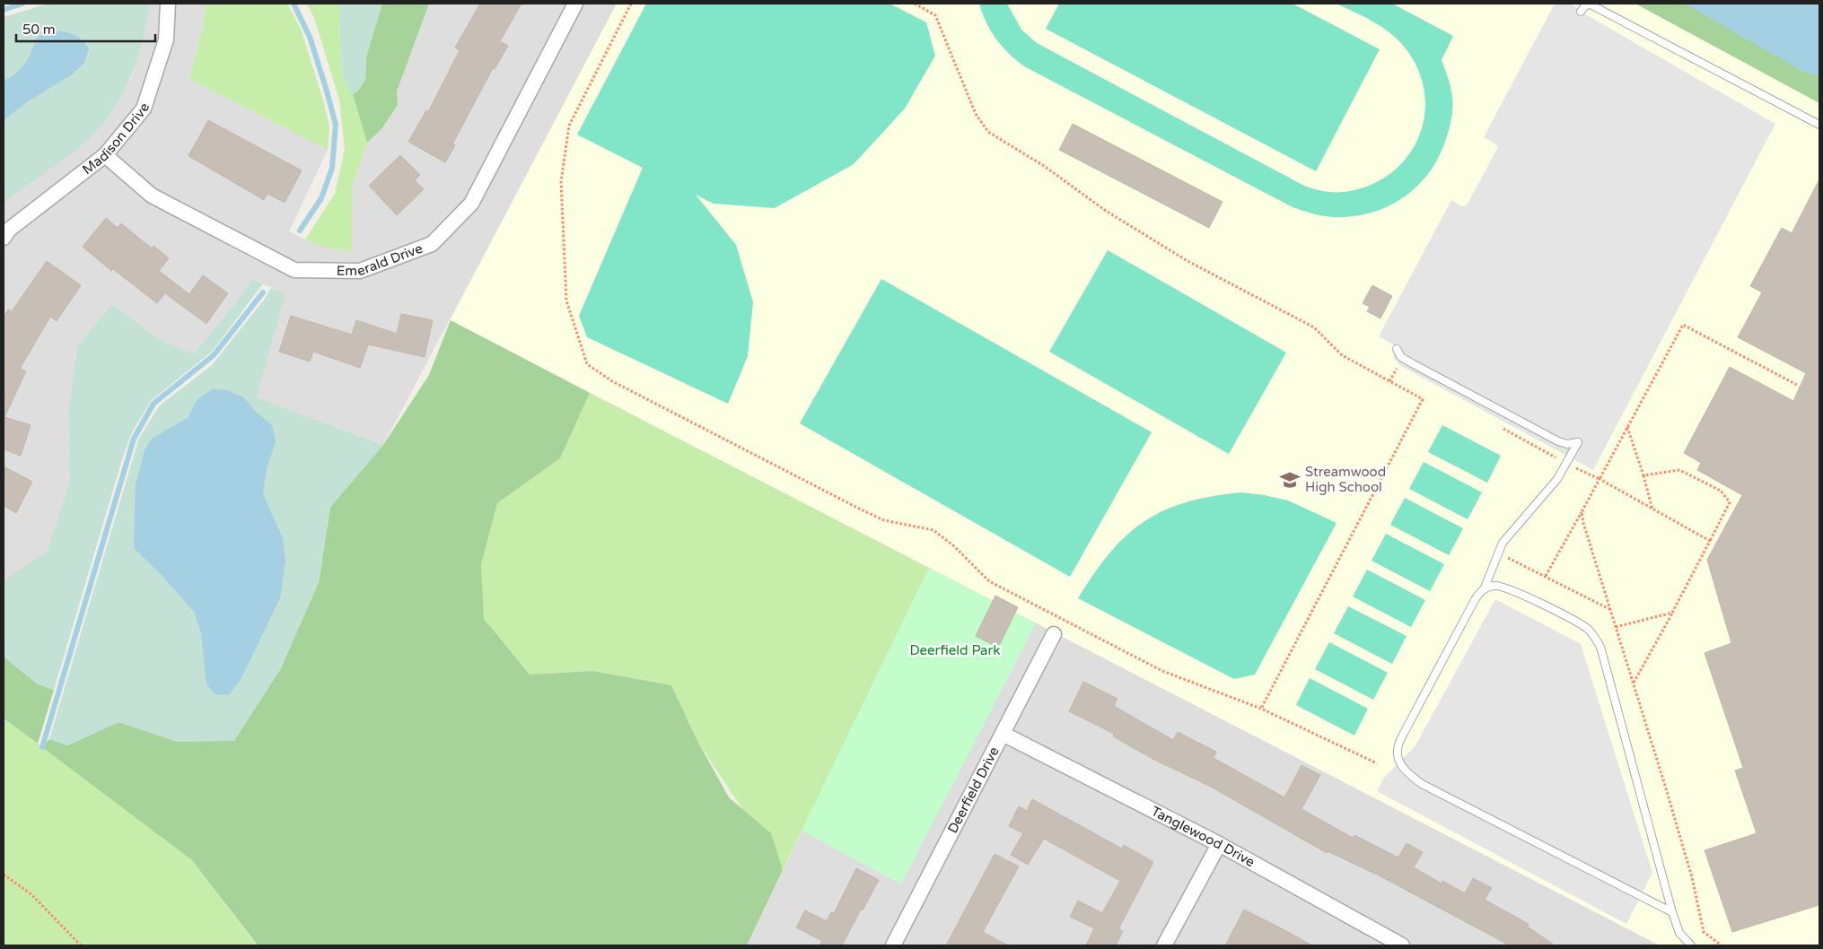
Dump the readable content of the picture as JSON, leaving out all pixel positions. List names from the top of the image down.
{
  "streets": {
    "street": [
      "Madison Drive",
      "Emerald Drive",
      "Deerfield Drive",
      "Tanglewood Drive"
    ]
  },
  "crossings": [
    ["Madison Drive", "Emerald Drive"],
    ["Deerfield Drive", "Tanglewood Drive"]
  ],
  "parks": ["Deerfield Park"],
  "places": {
    "school or university": ["Streamwood High School"]
  },
  "scale_bar": "50 m"
}
